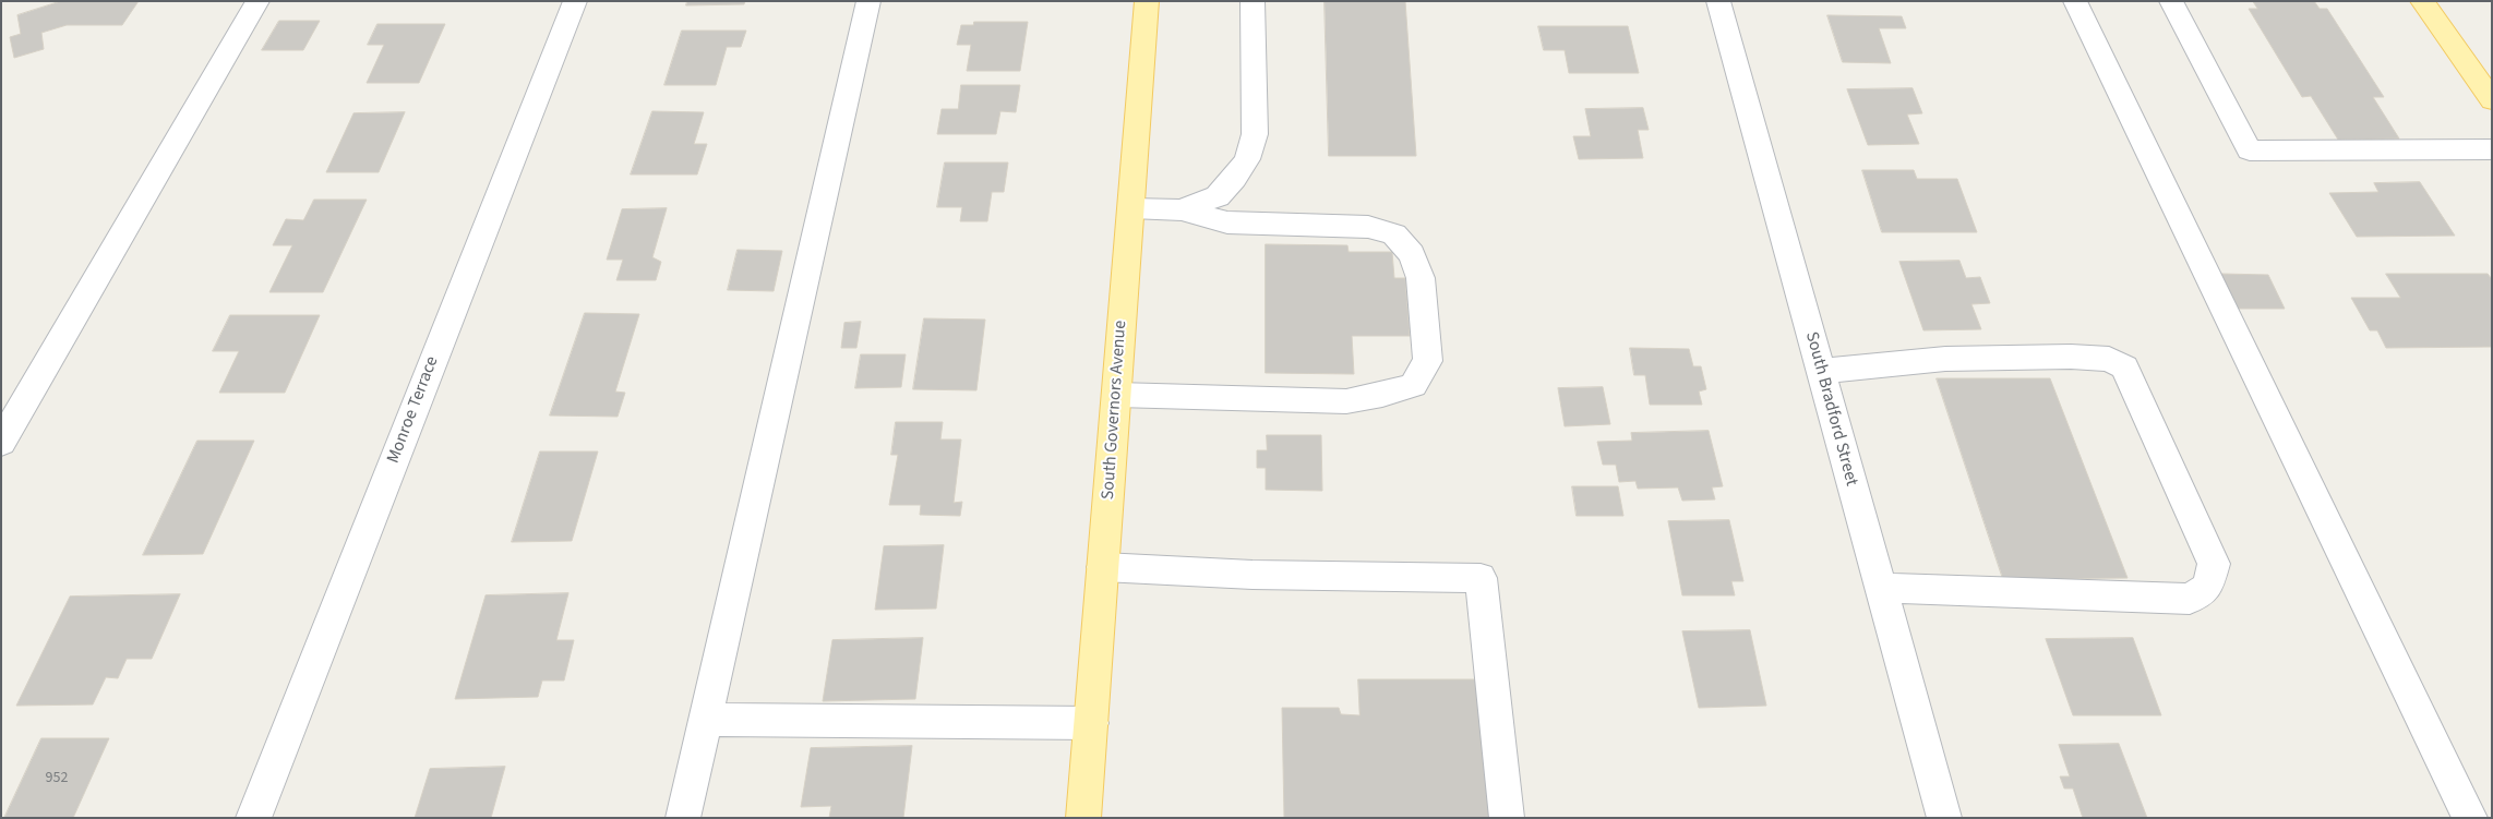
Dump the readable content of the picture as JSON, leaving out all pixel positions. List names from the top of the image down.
{
  "streets": {
    "main road": ["South Governors Avenue"],
    "street": ["South Bradford Street", "Monroe Terrace"]
  },
  "house_numbers": ["952"]
}
